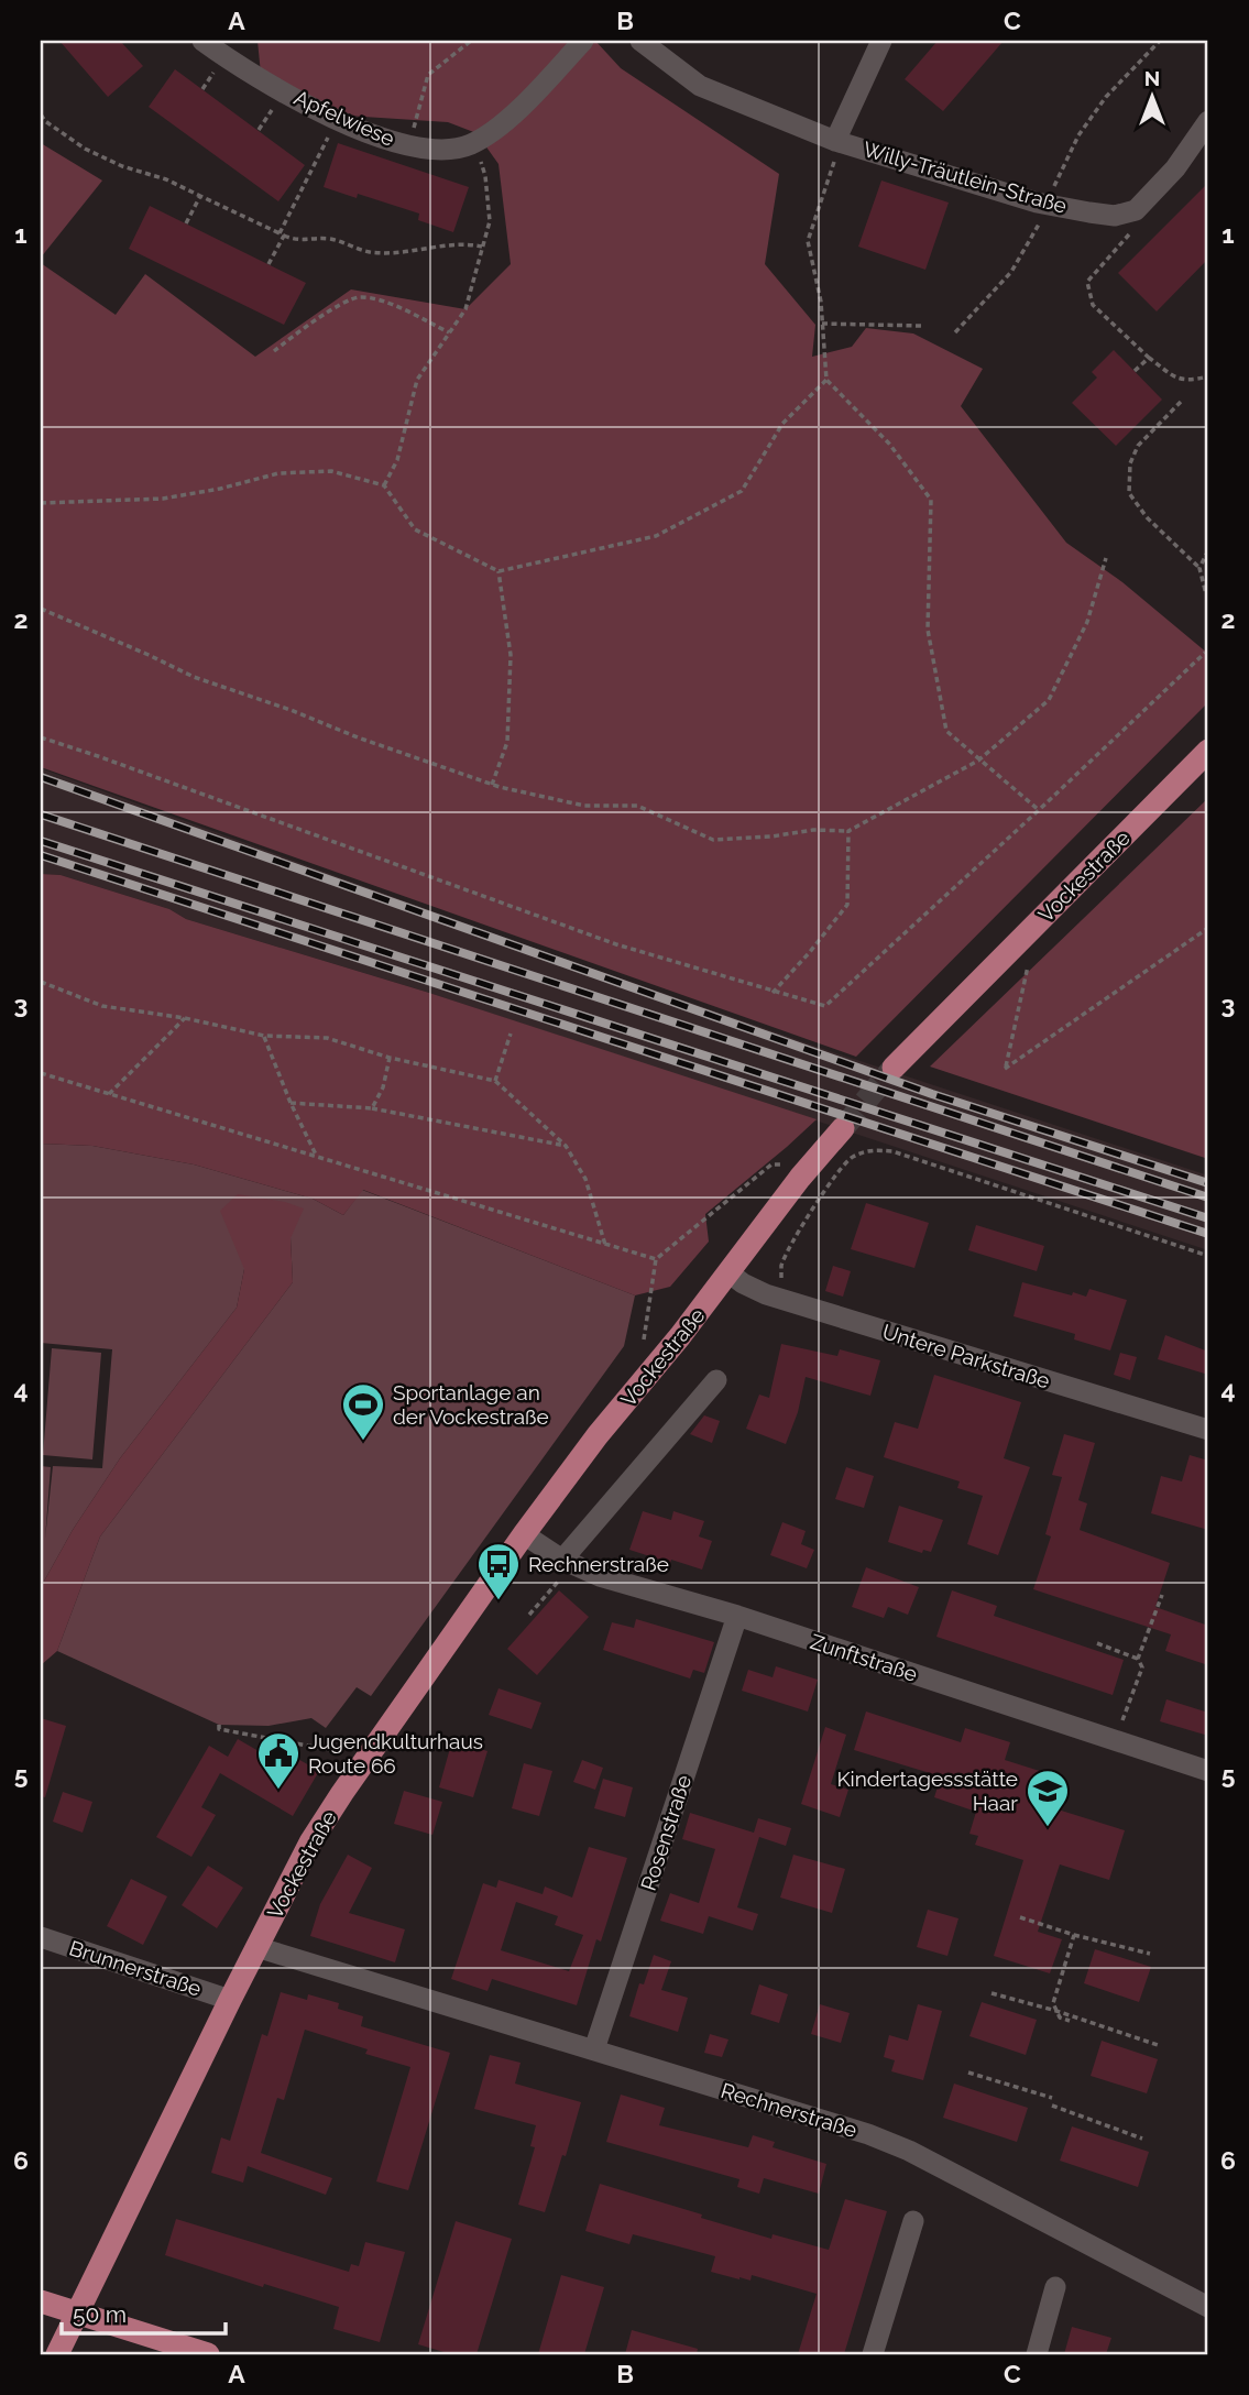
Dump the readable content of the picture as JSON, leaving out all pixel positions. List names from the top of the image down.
{
  "streets": {
    "main road": ["Vockestraße"],
    "street": [
      "Apfelwiese",
      "Willy-Träutlein-Straße",
      "Untere Parkstraße",
      "Zunftstraße",
      "Rosenstraße",
      "Brunnerstraße",
      "Rechnerstraße"
    ]
  },
  "crossings": [
    ["Vockestraße", "Untere Parkstraße"],
    ["Vockestraße", "Zunftstraße"],
    ["Vockestraße", "Brunnerstraße"],
    ["Vockestraße", "Rechnerstraße"],
    ["Zunftstraße", "Rosenstraße"],
    ["Rosenstraße", "Rechnerstraße"]
  ],
  "places": {
    "sports": ["Sportanlage an der Vockestraße"],
    "bus stop": ["Rechnerstraße"],
    "public building": ["Jugendkulturhaus Route 66"],
    "school or university": ["Kindertagessstätte Haar"]
  },
  "scale_bar": "50 m",
  "north": "top",
  "grid": {
    "columns": ["A", "B", "C"],
    "rows": [
      "1",
      "2",
      "3",
      "4",
      "5",
      "6"
    ]
  }
}
